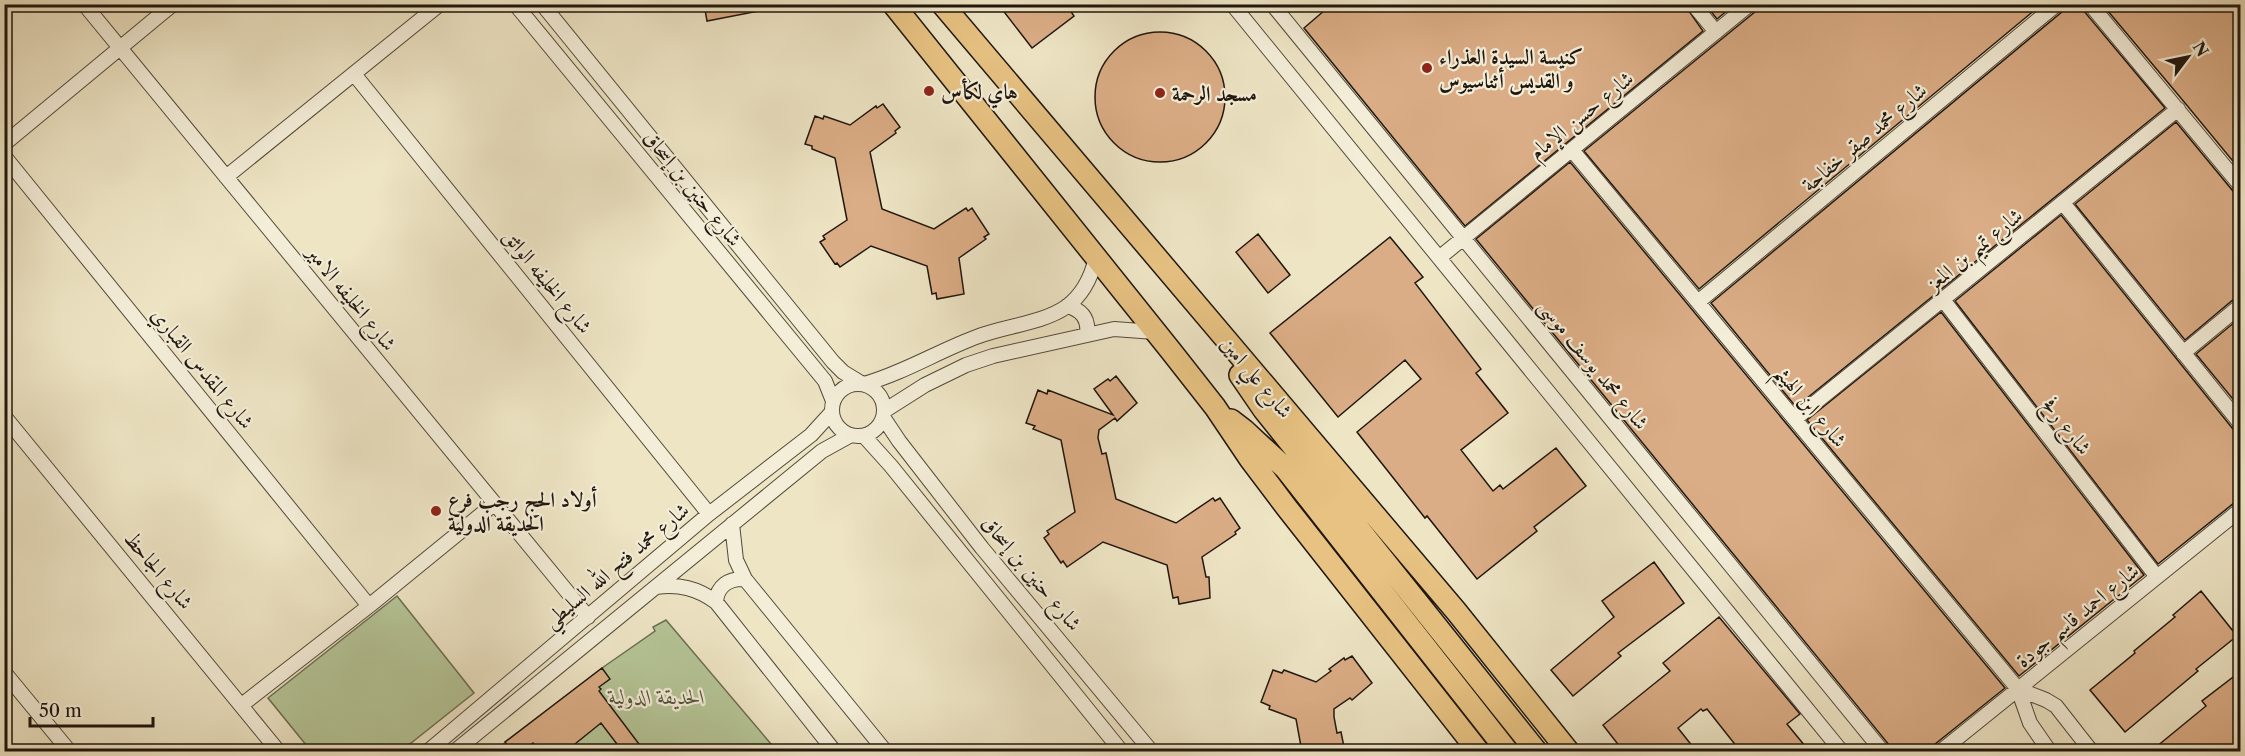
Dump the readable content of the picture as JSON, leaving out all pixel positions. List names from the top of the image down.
{
  "streets": {
    "main road": ["شارع علي امين"],
    "street": [
      "شارع حسن الإمام",
      "شارع محمد صقر خفاجة",
      "شارع حنين بن إسحاق",
      "شارع تميم بن المعز",
      "شارع الخليفه الواثق",
      "شارع الخليفه الامير",
      "شارع محمد يوسف موسى",
      "شارع المقدس القباري",
      "شارع ابن الهيثم",
      "شارع رفح",
      "شارع محمد فتح الله السليطي",
      "شارع الجاحظ",
      "شارع احمد قاسم جودة"
    ]
  },
  "crossings": [
    ["شارع حسن الإمام", "شارع محمد يوسف موسى"],
    ["شارع حسن الإمام", "شارع ابن الهيثم"],
    ["شارع محمد صقر خفاجة", "شارع ابن الهيثم"],
    ["شارع حنين بن إسحاق", "شارع محمد فتح الله السليطي"],
    ["شارع تميم بن المعز", "شارع ابن الهيثم"],
    ["شارع تميم بن المعز", "شارع رفح"],
    ["شارع الخليفه الواثق", "شارع محمد فتح الله السليطي"],
    ["شارع الخليفه الامير", "شارع محمد فتح الله السليطي"],
    ["شارع ابن الهيثم", "شارع احمد قاسم جودة"],
    ["شارع رفح", "شارع احمد قاسم جودة"]
  ],
  "parks": ["الحديقة الدولية"],
  "places": [
    "كنيسة السيدة العذراء و القديس أثناسيوس",
    "هاي لكأس",
    "مسجد الرحمة",
    "أولاد الحج رجب فرع الحديقة الدولية"
  ],
  "scale_bar": "50 m",
  "north": "top right"
}
